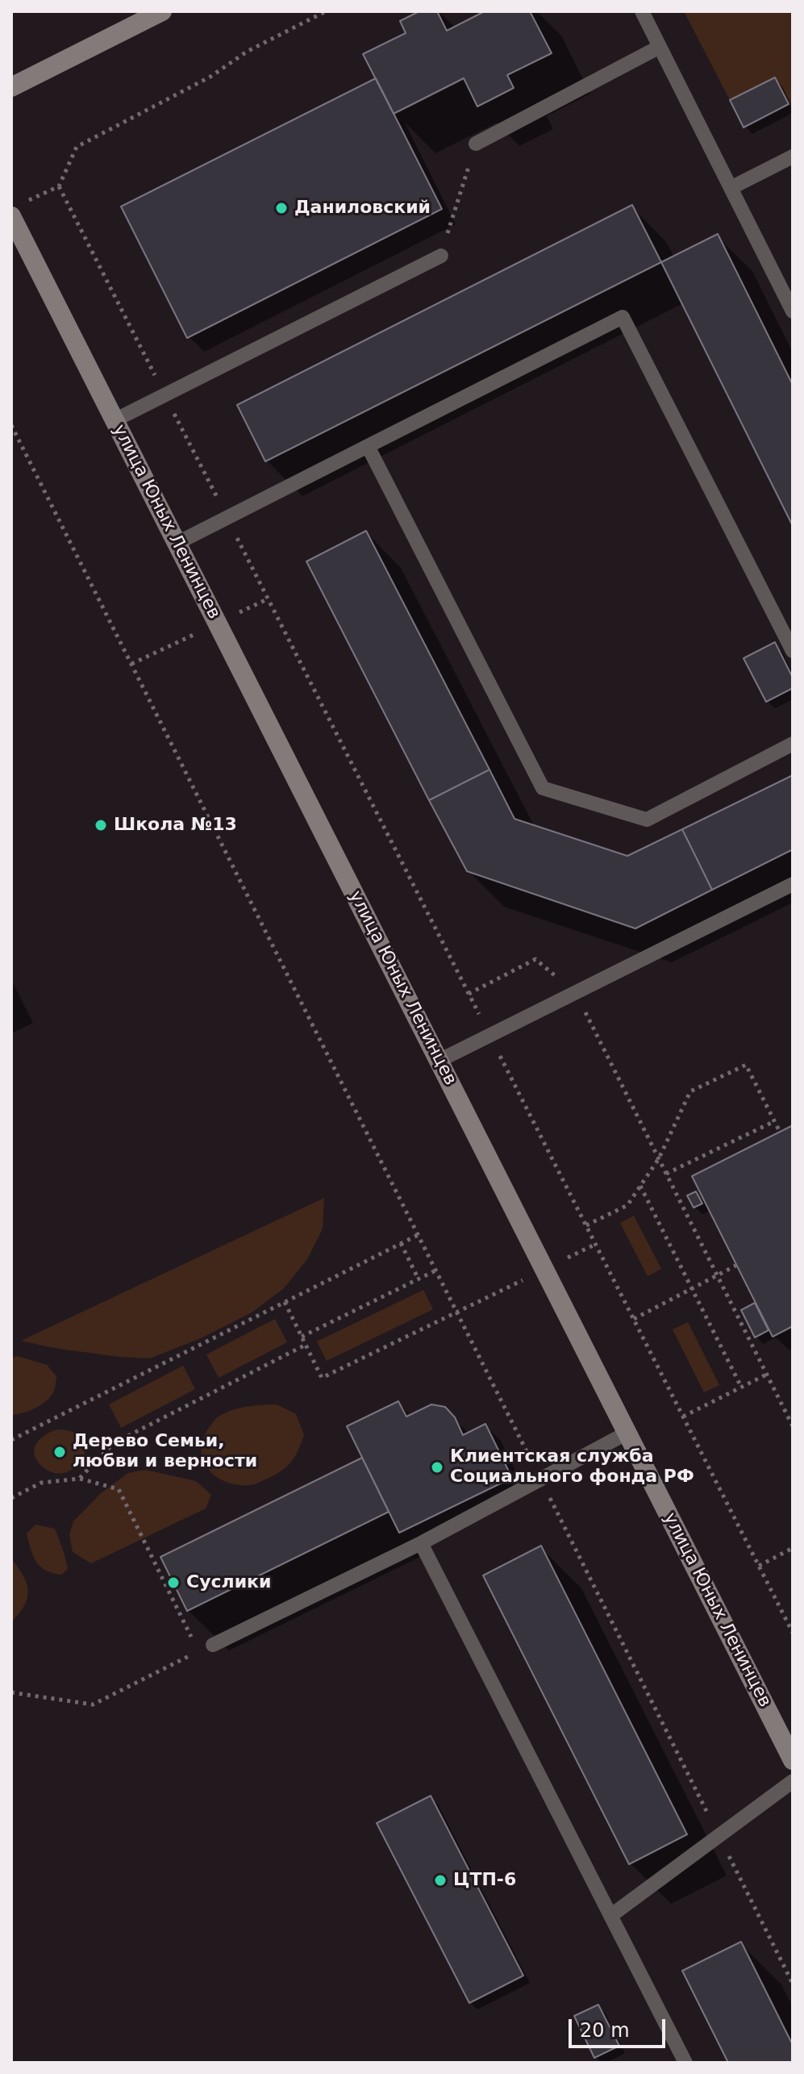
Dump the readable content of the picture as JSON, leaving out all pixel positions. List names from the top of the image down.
{
  "streets": {
    "street": ["улица Юных Ленинцев"]
  },
  "places": [
    "Даниловский",
    "Школа №13",
    "Дерево Семьи, любви и верности",
    "Клиентская служба Социального фонда РФ",
    "Суслики",
    "ЦТП-6"
  ],
  "scale_bar": "20 m"
}
